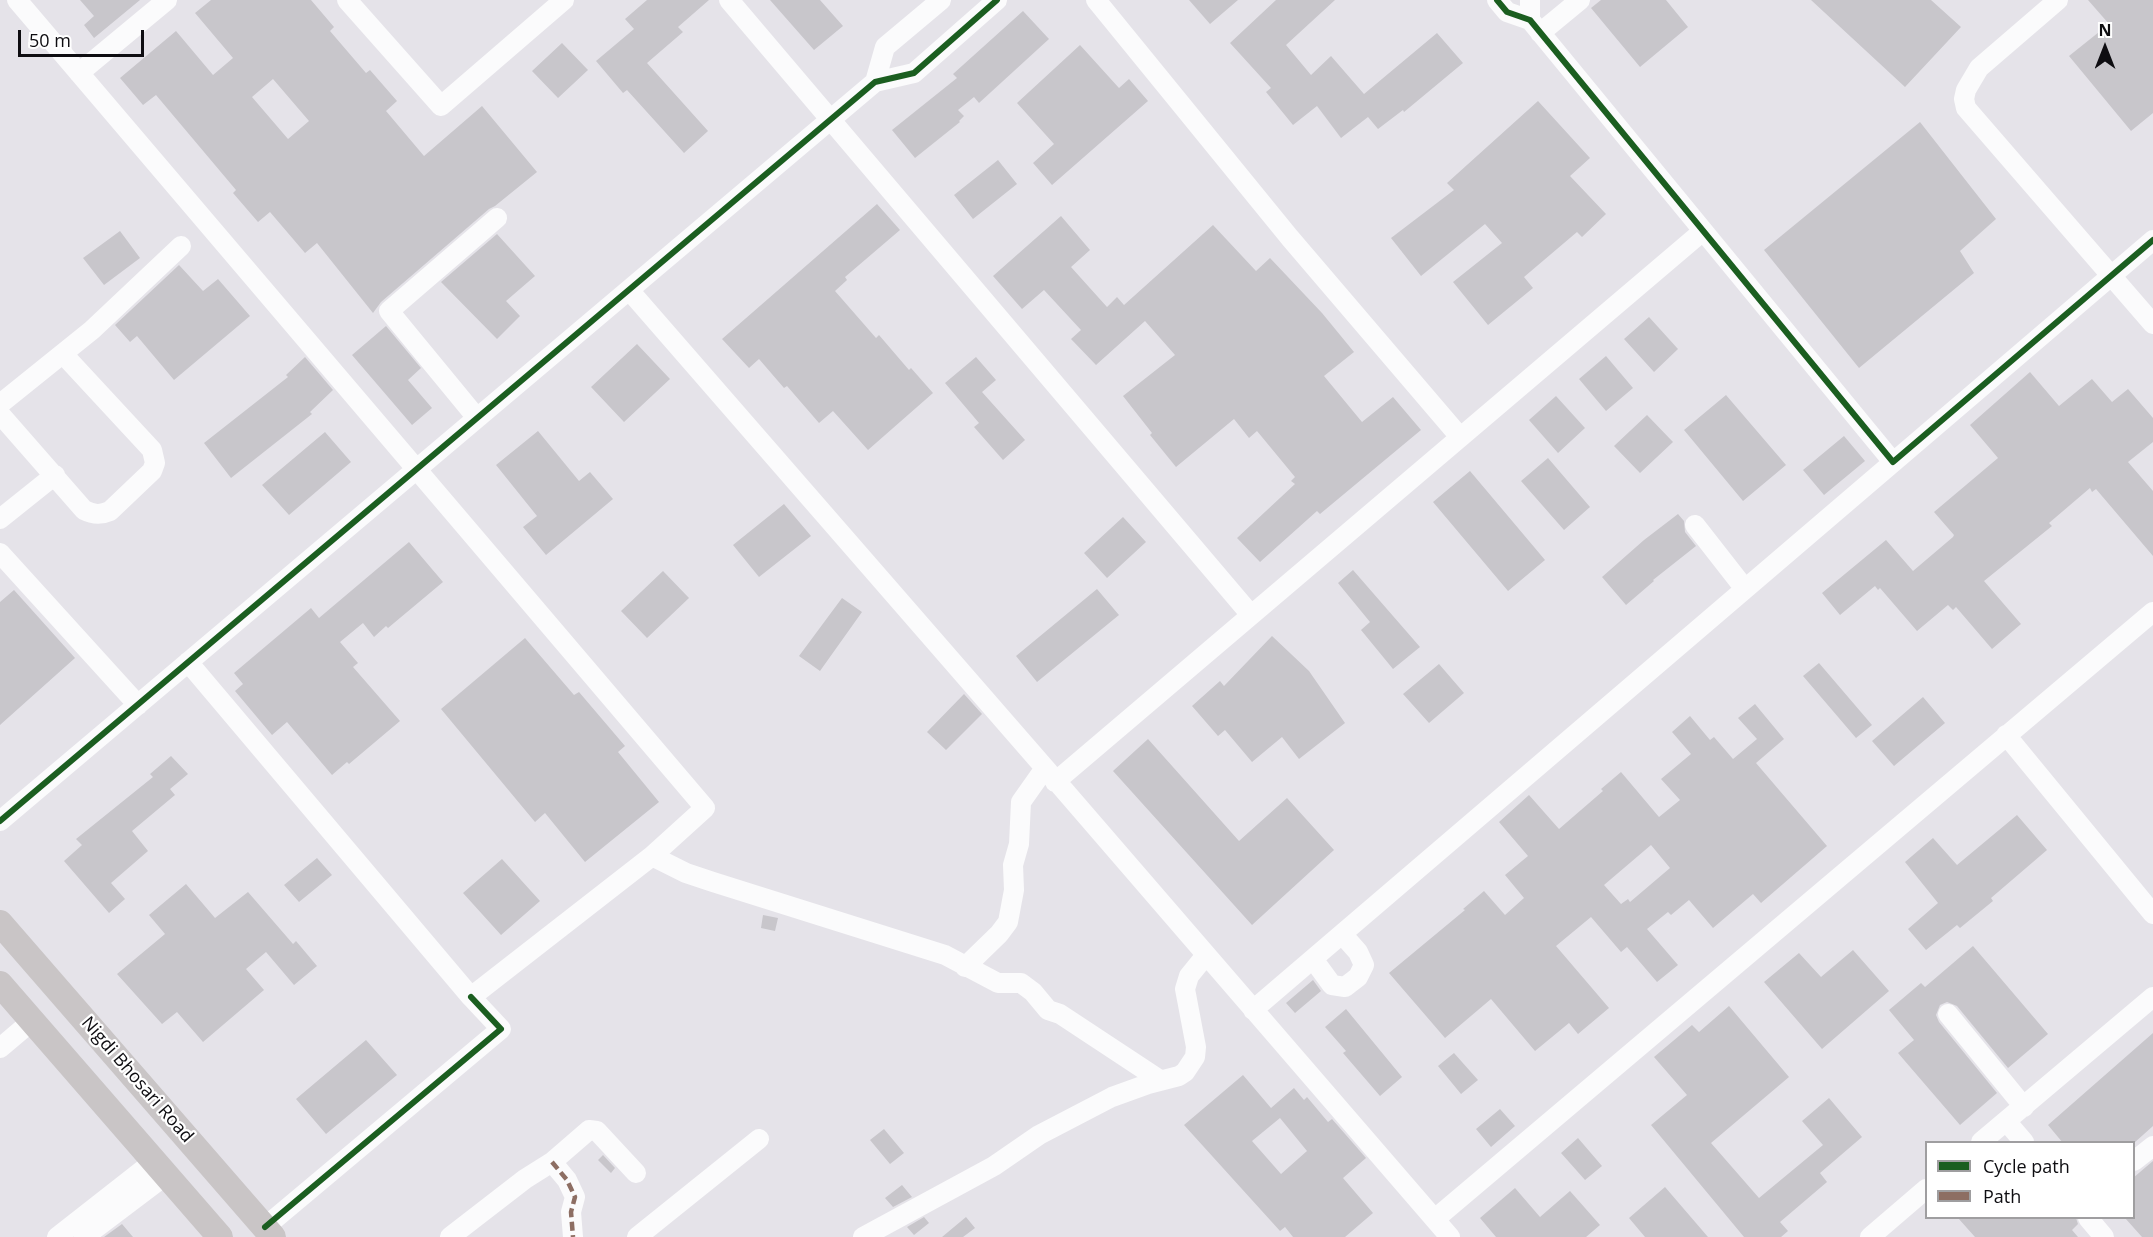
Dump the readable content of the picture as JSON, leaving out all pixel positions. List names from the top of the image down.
{
  "streets": {
    "main road": ["Nigdi Bhosari Road"]
  },
  "legend": ["Cycle path", "Path"],
  "scale_bar": "50 m",
  "north": "top"
}
